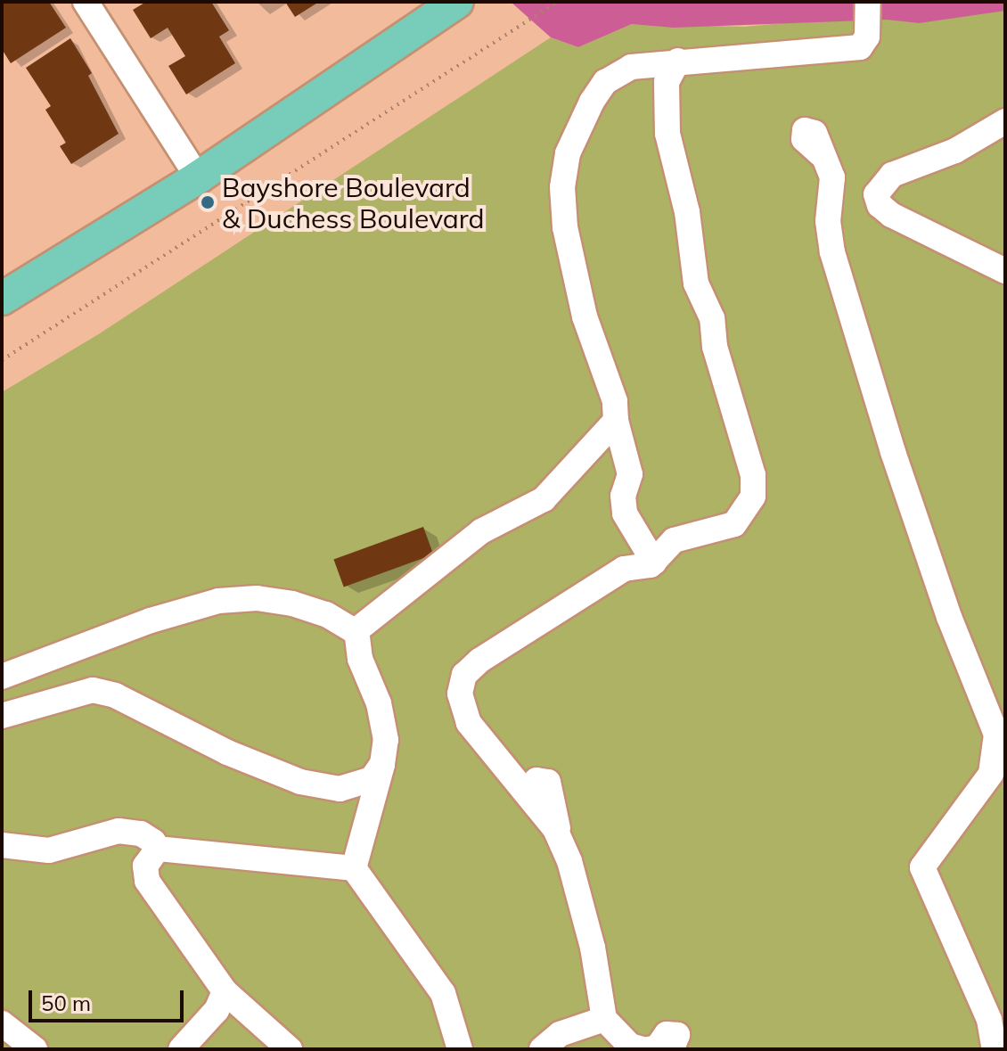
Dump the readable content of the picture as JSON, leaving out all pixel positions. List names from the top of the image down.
{
  "places": ["Bayshore Boulevard & Duchess Boulevard"],
  "scale_bar": "50 m"
}
